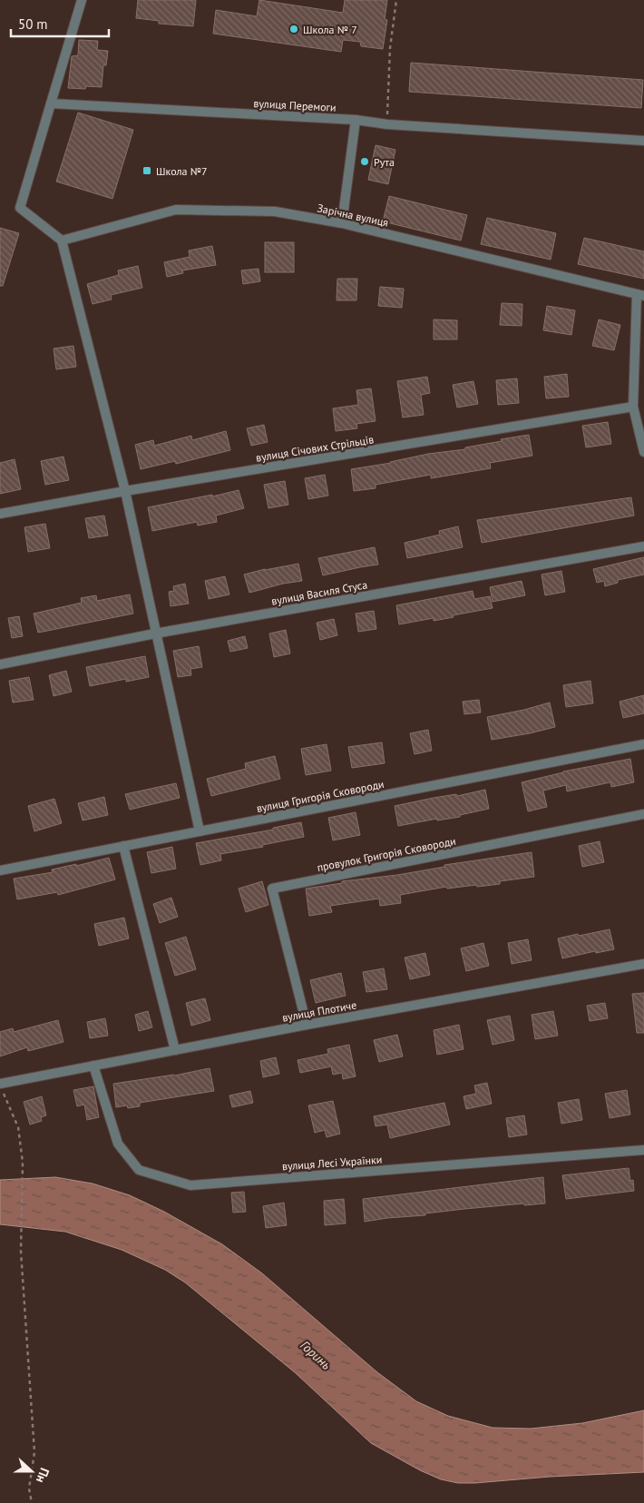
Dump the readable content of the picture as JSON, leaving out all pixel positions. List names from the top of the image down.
{
  "streets": {
    "street": [
      "вулиця Перемоги",
      "Зарічна вулиця",
      "вулиця Січових Стрільців",
      "вулиця Василя Стуса",
      "вулиця Григорія Сковороди",
      "провулок Григорія Сковороди",
      "вулиця Плотиче",
      "вулиця Лесі Українки"
    ]
  },
  "crossings": [
    ["Зарічна вулиця", "вулиця Січових Стрільців"],
    ["провулок Григорія Сковороди", "вулиця Плотиче"],
    ["вулиця Плотиче", "вулиця Лесі Українки"]
  ],
  "water": ["Горинь"],
  "places": {
    "other": ["Школа № 7", "Рута"],
    "transit": ["Школа №7"]
  },
  "scale_bar": "50 m",
  "north": "right"
}
